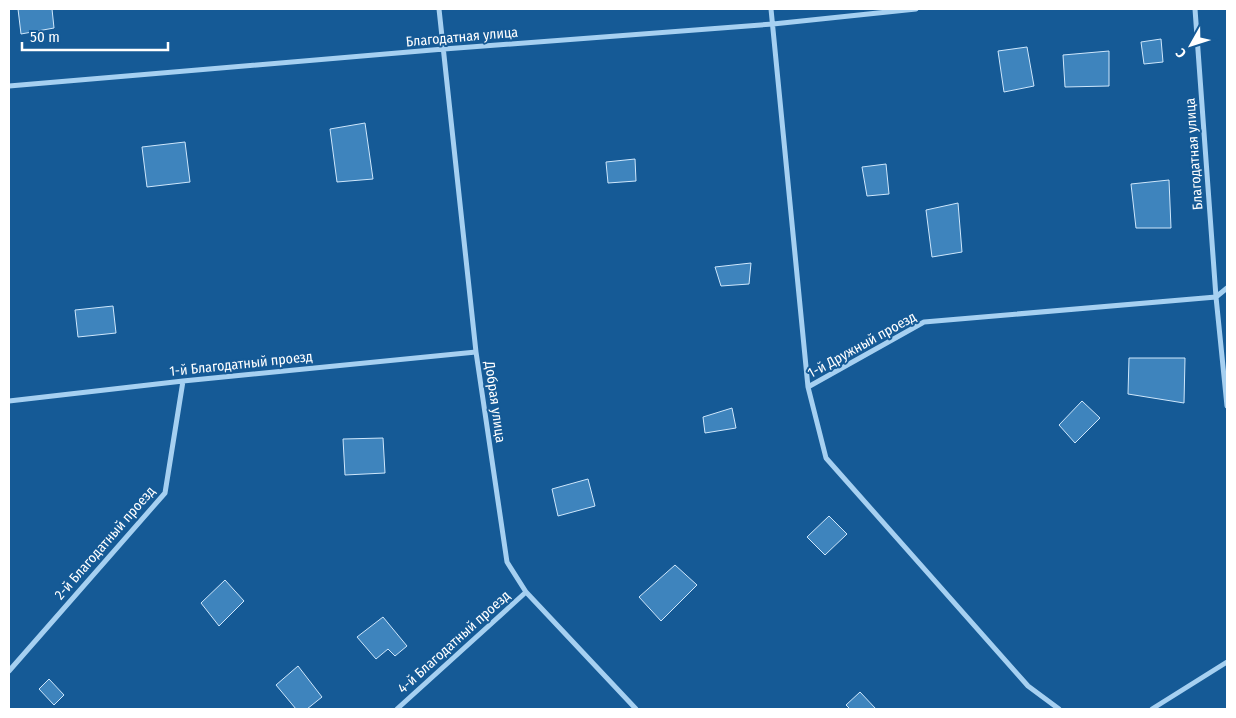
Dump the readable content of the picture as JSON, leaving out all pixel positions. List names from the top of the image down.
{
  "streets": {
    "street": [
      "Благодатная улица",
      "1-й Дружный проезд",
      "1-й Благодатный проезд",
      "Добрая улица",
      "2-й Благодатный проезд",
      "4-й Благодатный проезд"
    ]
  },
  "crossings": [
    ["Благодатная улица", "1-й Дружный проезд"],
    ["Благодатная улица", "Добрая улица"],
    ["1-й Благодатный проезд", "Добрая улица"],
    ["1-й Благодатный проезд", "2-й Благодатный проезд"],
    ["Добрая улица", "4-й Благодатный проезд"]
  ],
  "scale_bar": "50 m",
  "north": "bottom left"
}
